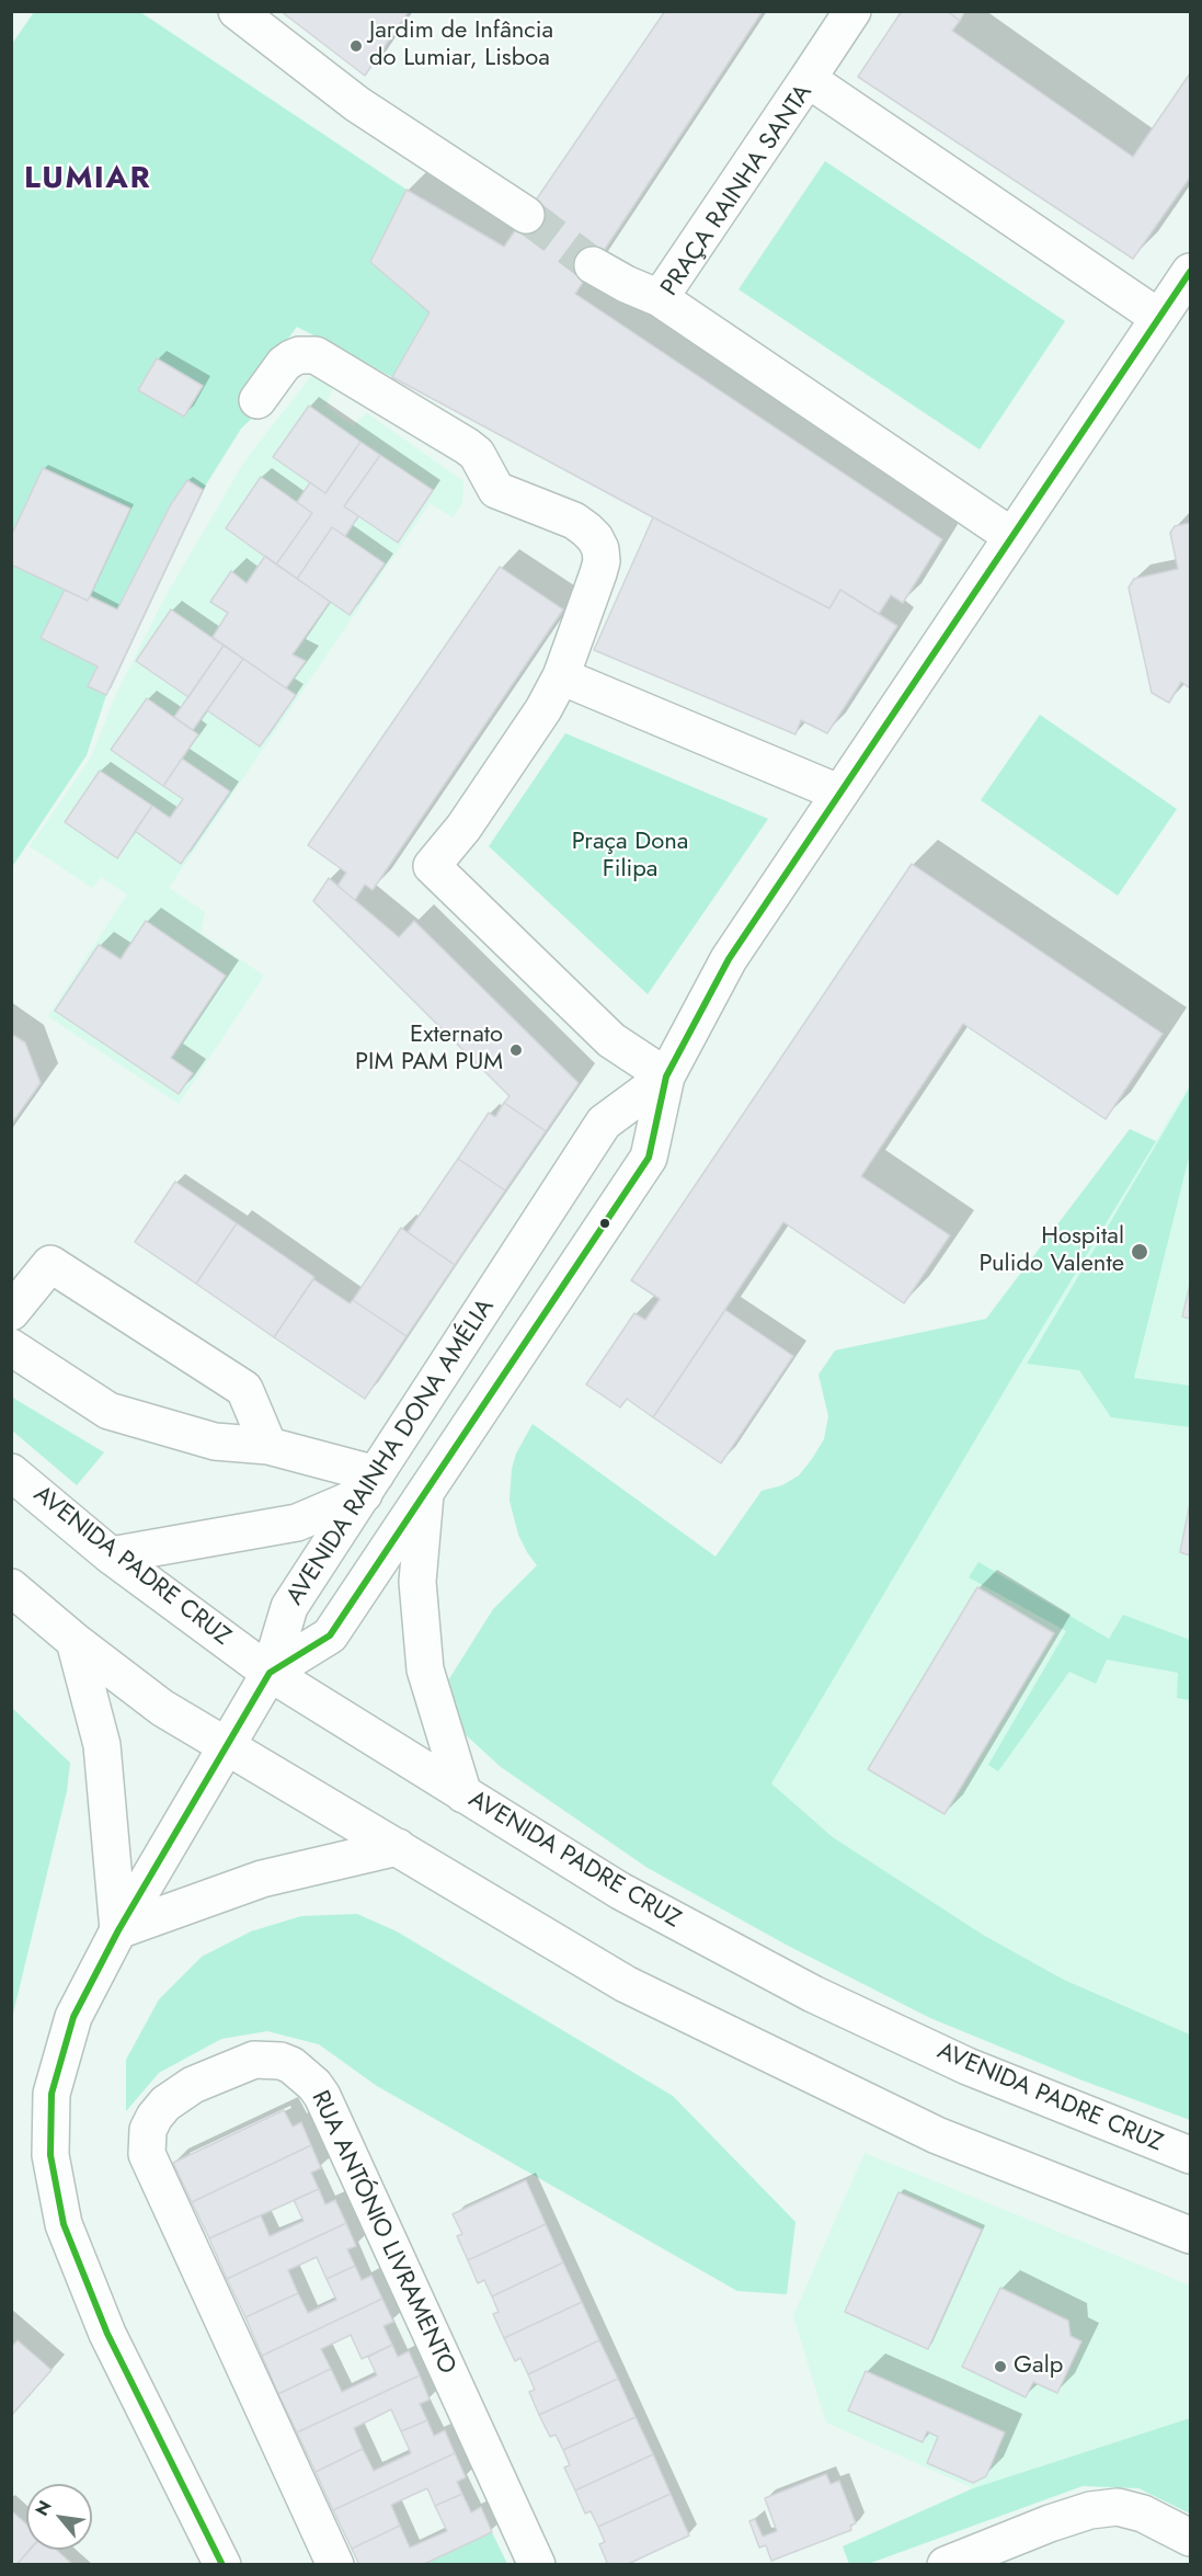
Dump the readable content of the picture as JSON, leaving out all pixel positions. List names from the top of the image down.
{
  "streets": {
    "main road": [
      "PRAÇA RAINHA SANTA",
      "AVENIDA RAINHA DONA AMÉLIA",
      "AVENIDA PADRE CRUZ",
      "RUA ANTÓNIO LIVRAMENTO"
    ]
  },
  "crossings": [
    ["PRAÇA RAINHA SANTA", "AVENIDA RAINHA DONA AMÉLIA"],
    ["AVENIDA RAINHA DONA AMÉLIA", "AVENIDA PADRE CRUZ"]
  ],
  "districts": ["LUMIAR"],
  "parks": ["Praça Dona Filipa"],
  "places": [
    "Jardim de Infância do Lumiar, Lisboa",
    "Externato PIM PAM PUM",
    "Hospital Pulido Valente",
    "Galp"
  ],
  "north": "top left"
}
